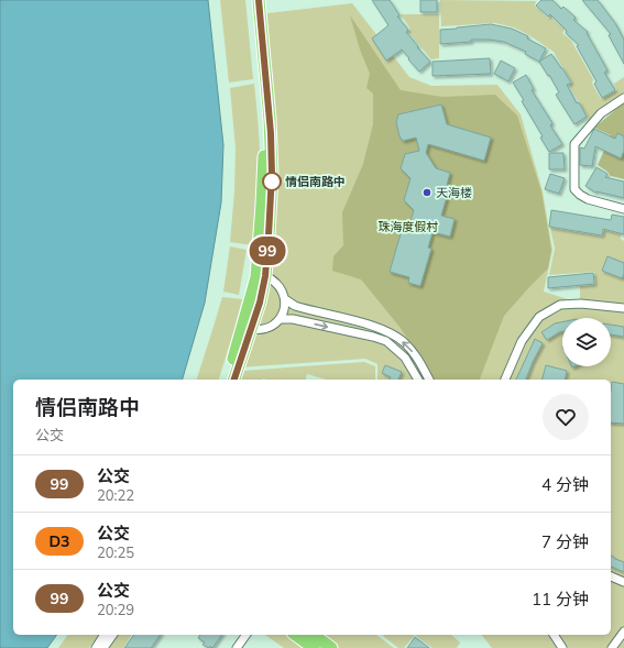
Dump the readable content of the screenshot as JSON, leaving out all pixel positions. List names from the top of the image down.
{
  "parks": ["珠海度假村"],
  "places": ["情侣南路中", "天海楼"],
  "lines": ["bus line 99"],
  "page": {
    "on_map": "99",
    "heading": ["情侣南路中", "公交"],
    "list": [
      {
        "mark": "99",
        "name": "公交",
        "note": "20:22",
        "value": "4 分钟"
      },
      {
        "mark": "D3",
        "name": "公交",
        "note": "20:25",
        "value": "7 分钟"
      },
      {
        "mark": "99",
        "name": "公交",
        "note": "20:29",
        "value": "11 分钟"
      }
    ]
  }
}
